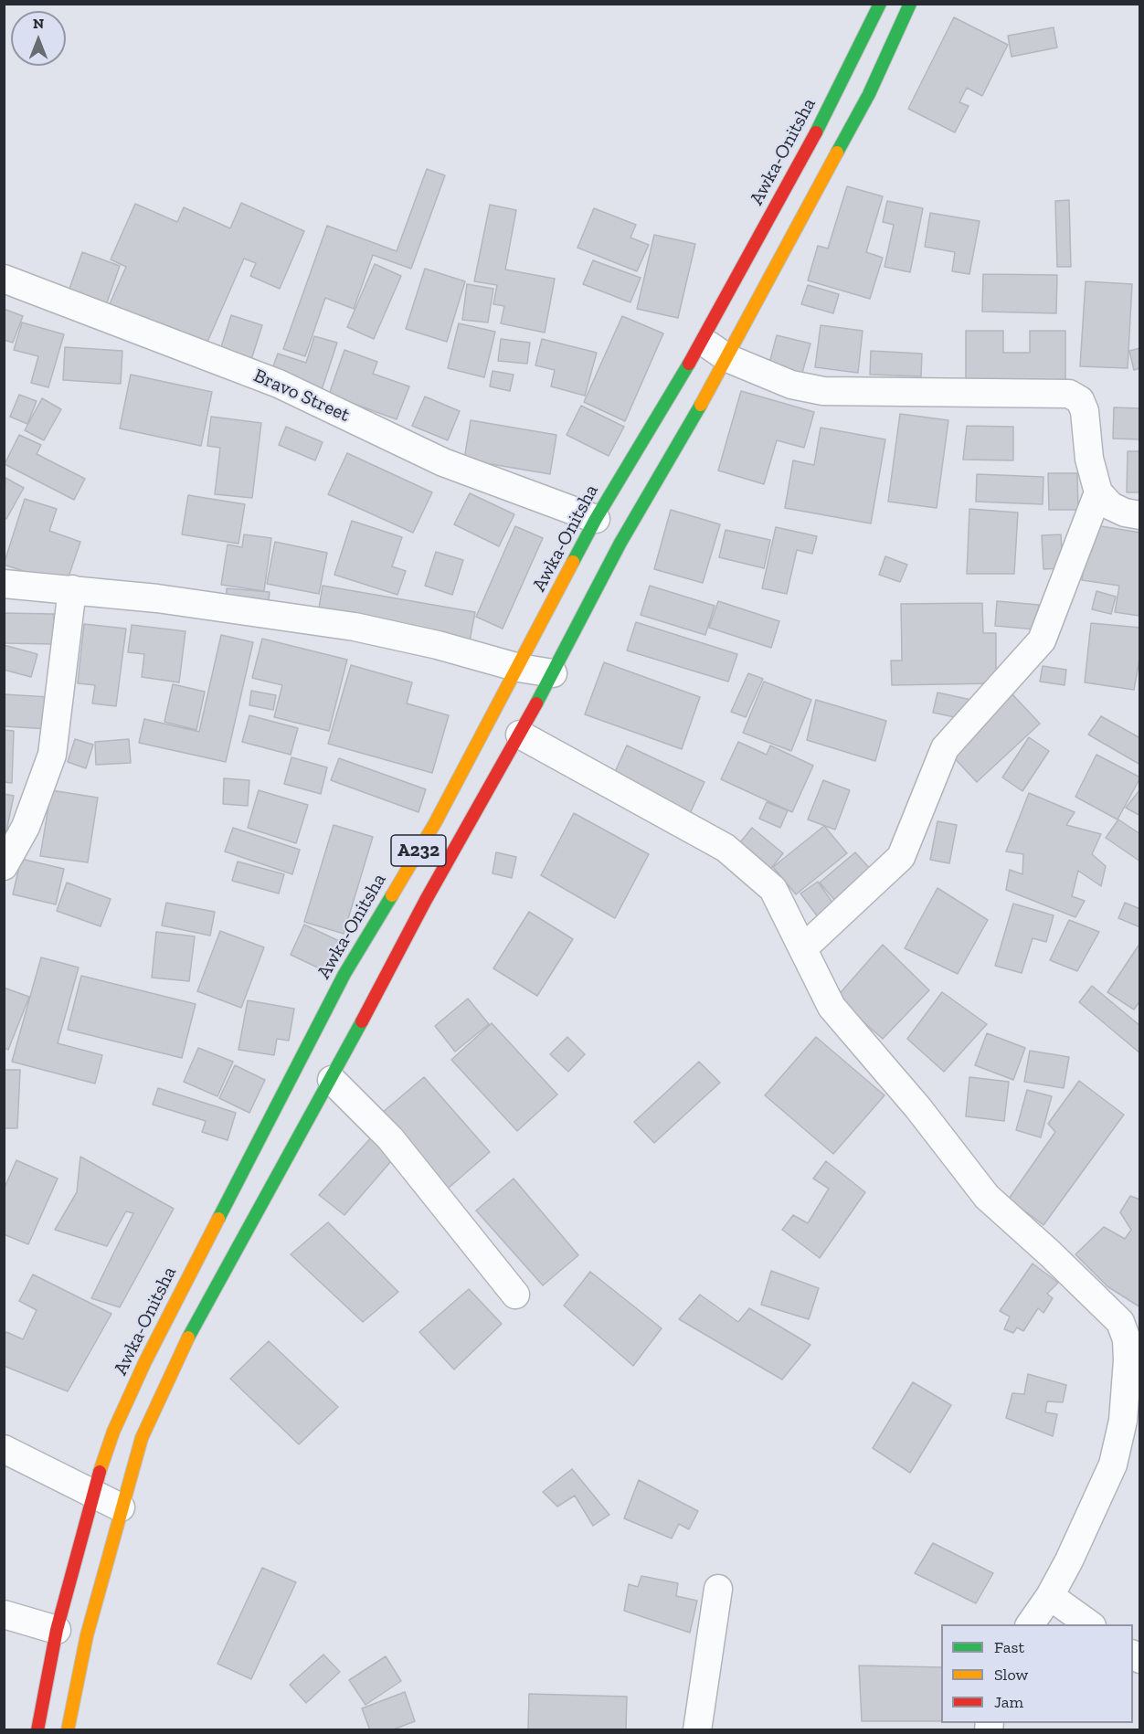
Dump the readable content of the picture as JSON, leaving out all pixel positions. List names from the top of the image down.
{
  "streets": {
    "main road": ["Awka-Onitsha", "A232"],
    "street": ["Bravo Street"]
  },
  "crossings": [
    ["Awka-Onitsha", "Bravo Street"]
  ],
  "legend": ["Fast", "Slow", "Jam"],
  "north": "top"
}
